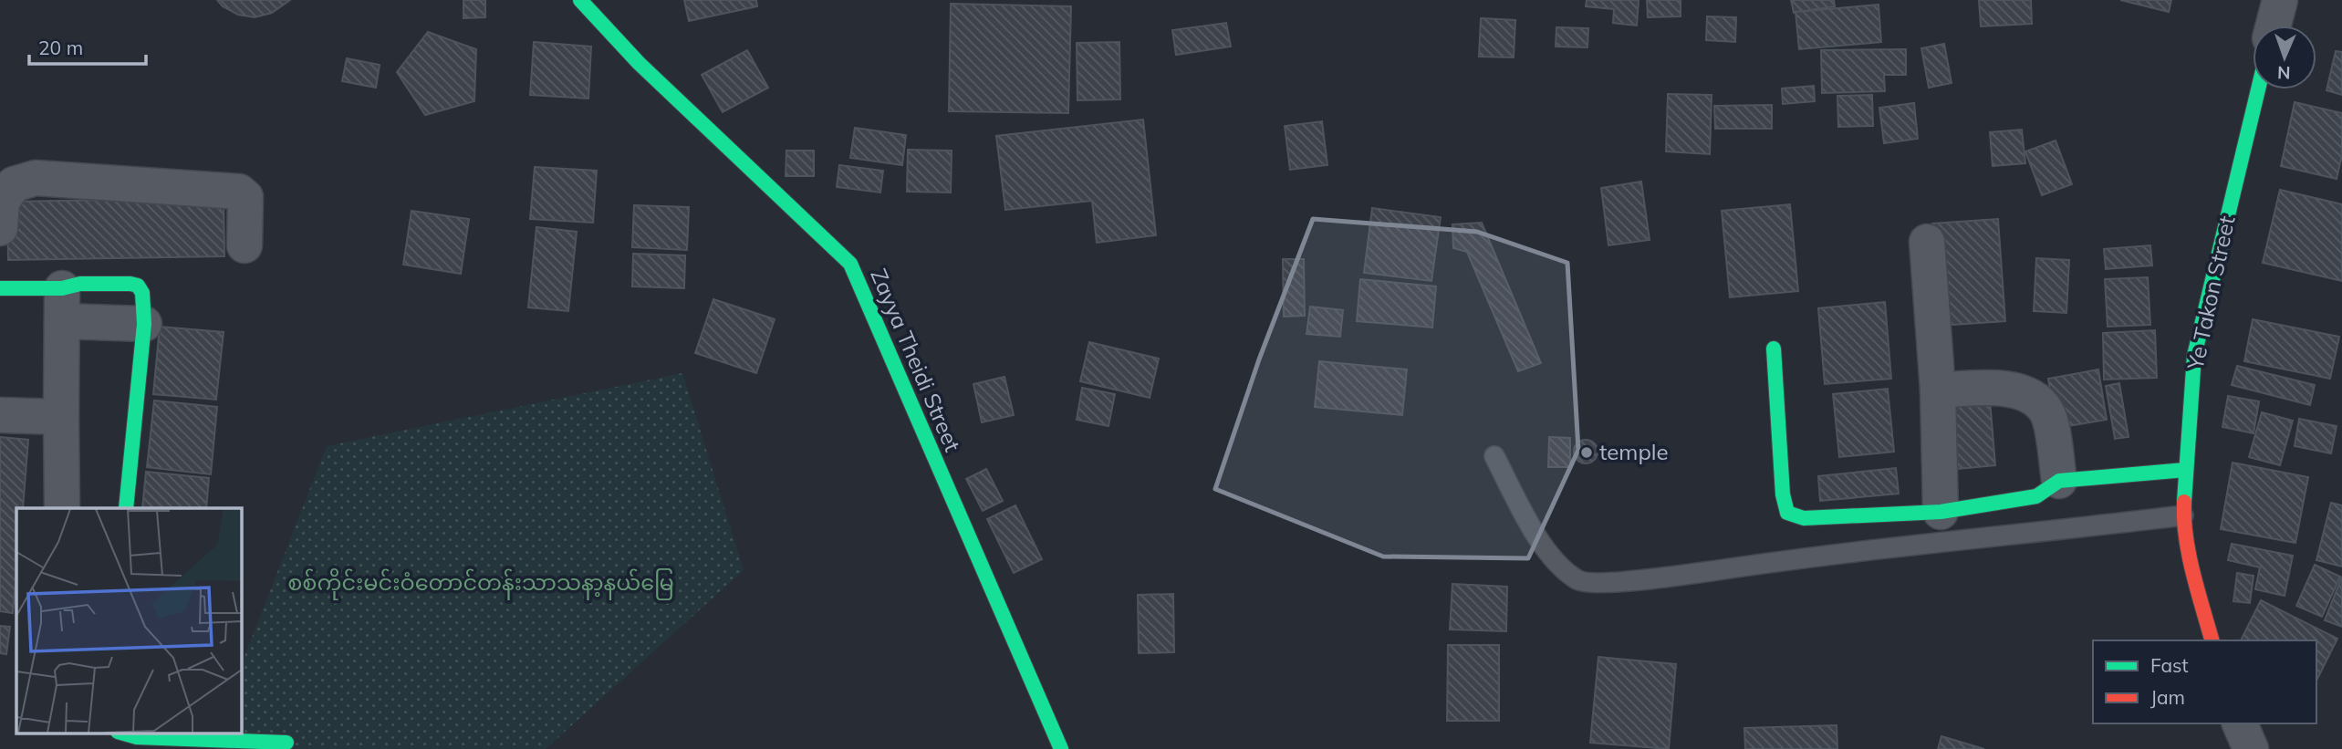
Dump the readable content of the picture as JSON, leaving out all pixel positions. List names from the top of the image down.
{
  "streets": {
    "street": ["Ye Takon Street", "Zayya Theidi Street"]
  },
  "parks": ["စစ်ကိုင်းမင်းဝံတောင်တန်းသာသနာ့နယ်မြေ"],
  "places": ["temple"],
  "legend": ["Fast", "Jam"],
  "scale_bar": "20 m",
  "north": "bottom"
}
